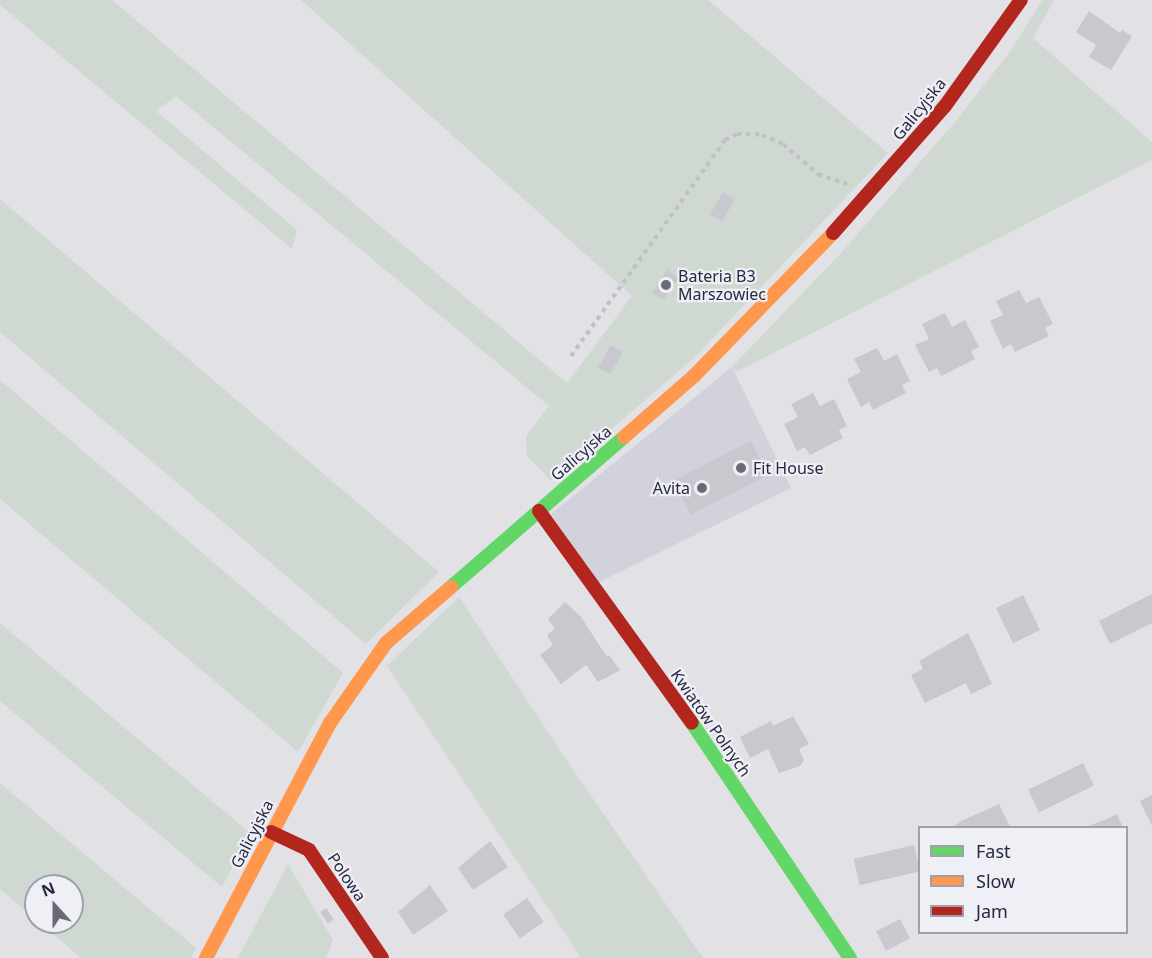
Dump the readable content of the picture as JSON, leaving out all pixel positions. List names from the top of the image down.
{
  "streets": {
    "street": ["Galicyjska", "Kwiatów Polnych", "Polowa"]
  },
  "crossings": [
    ["Galicyjska", "Kwiatów Polnych"],
    ["Galicyjska", "Polowa"]
  ],
  "places": ["Bateria B3 Marszowiec", "Fit House", "Avita"],
  "legend": ["Fast", "Slow", "Jam"],
  "north": "top"
}
